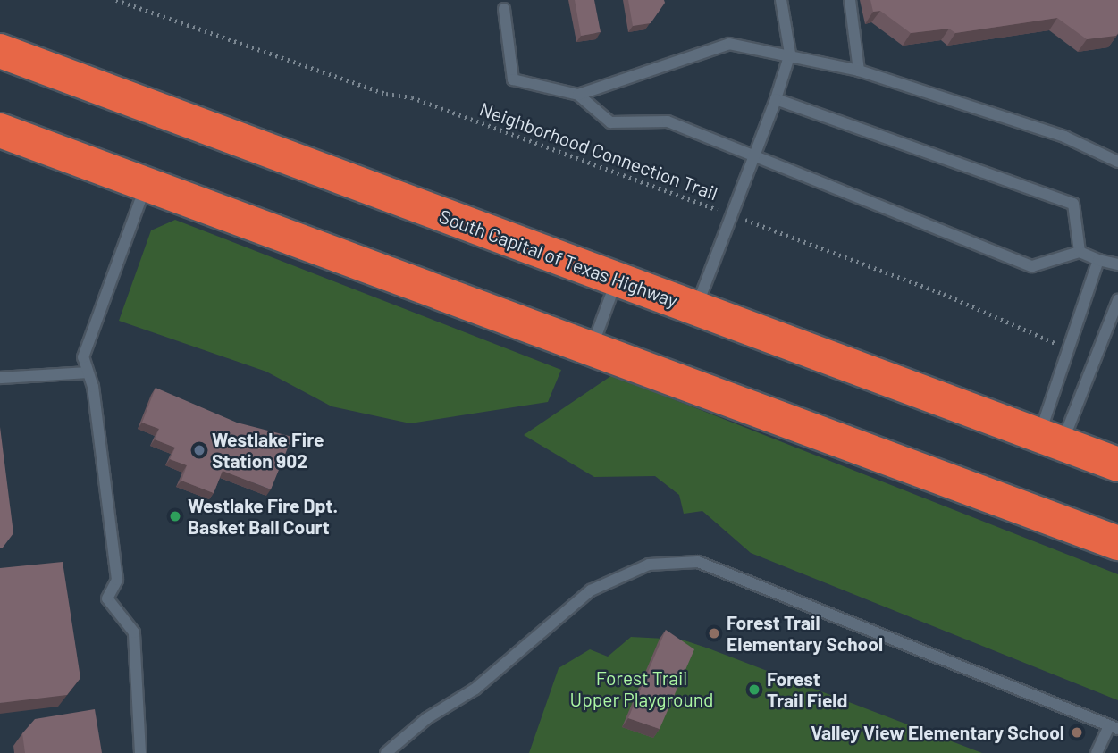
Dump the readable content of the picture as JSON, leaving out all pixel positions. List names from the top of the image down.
{
  "streets": {
    "highway": ["South Capital of Texas Highway"],
    "path": ["Neighborhood Connection Trail"]
  },
  "parks": ["Forest Trail Upper Playground"],
  "places": [
    "Westlake Fire Station 902",
    "Westlake Fire Dpt. Basket Ball Court",
    "Forest Trail Elementary School",
    "Forest Trail Field",
    "Valley View Elementary School"
  ]
}
